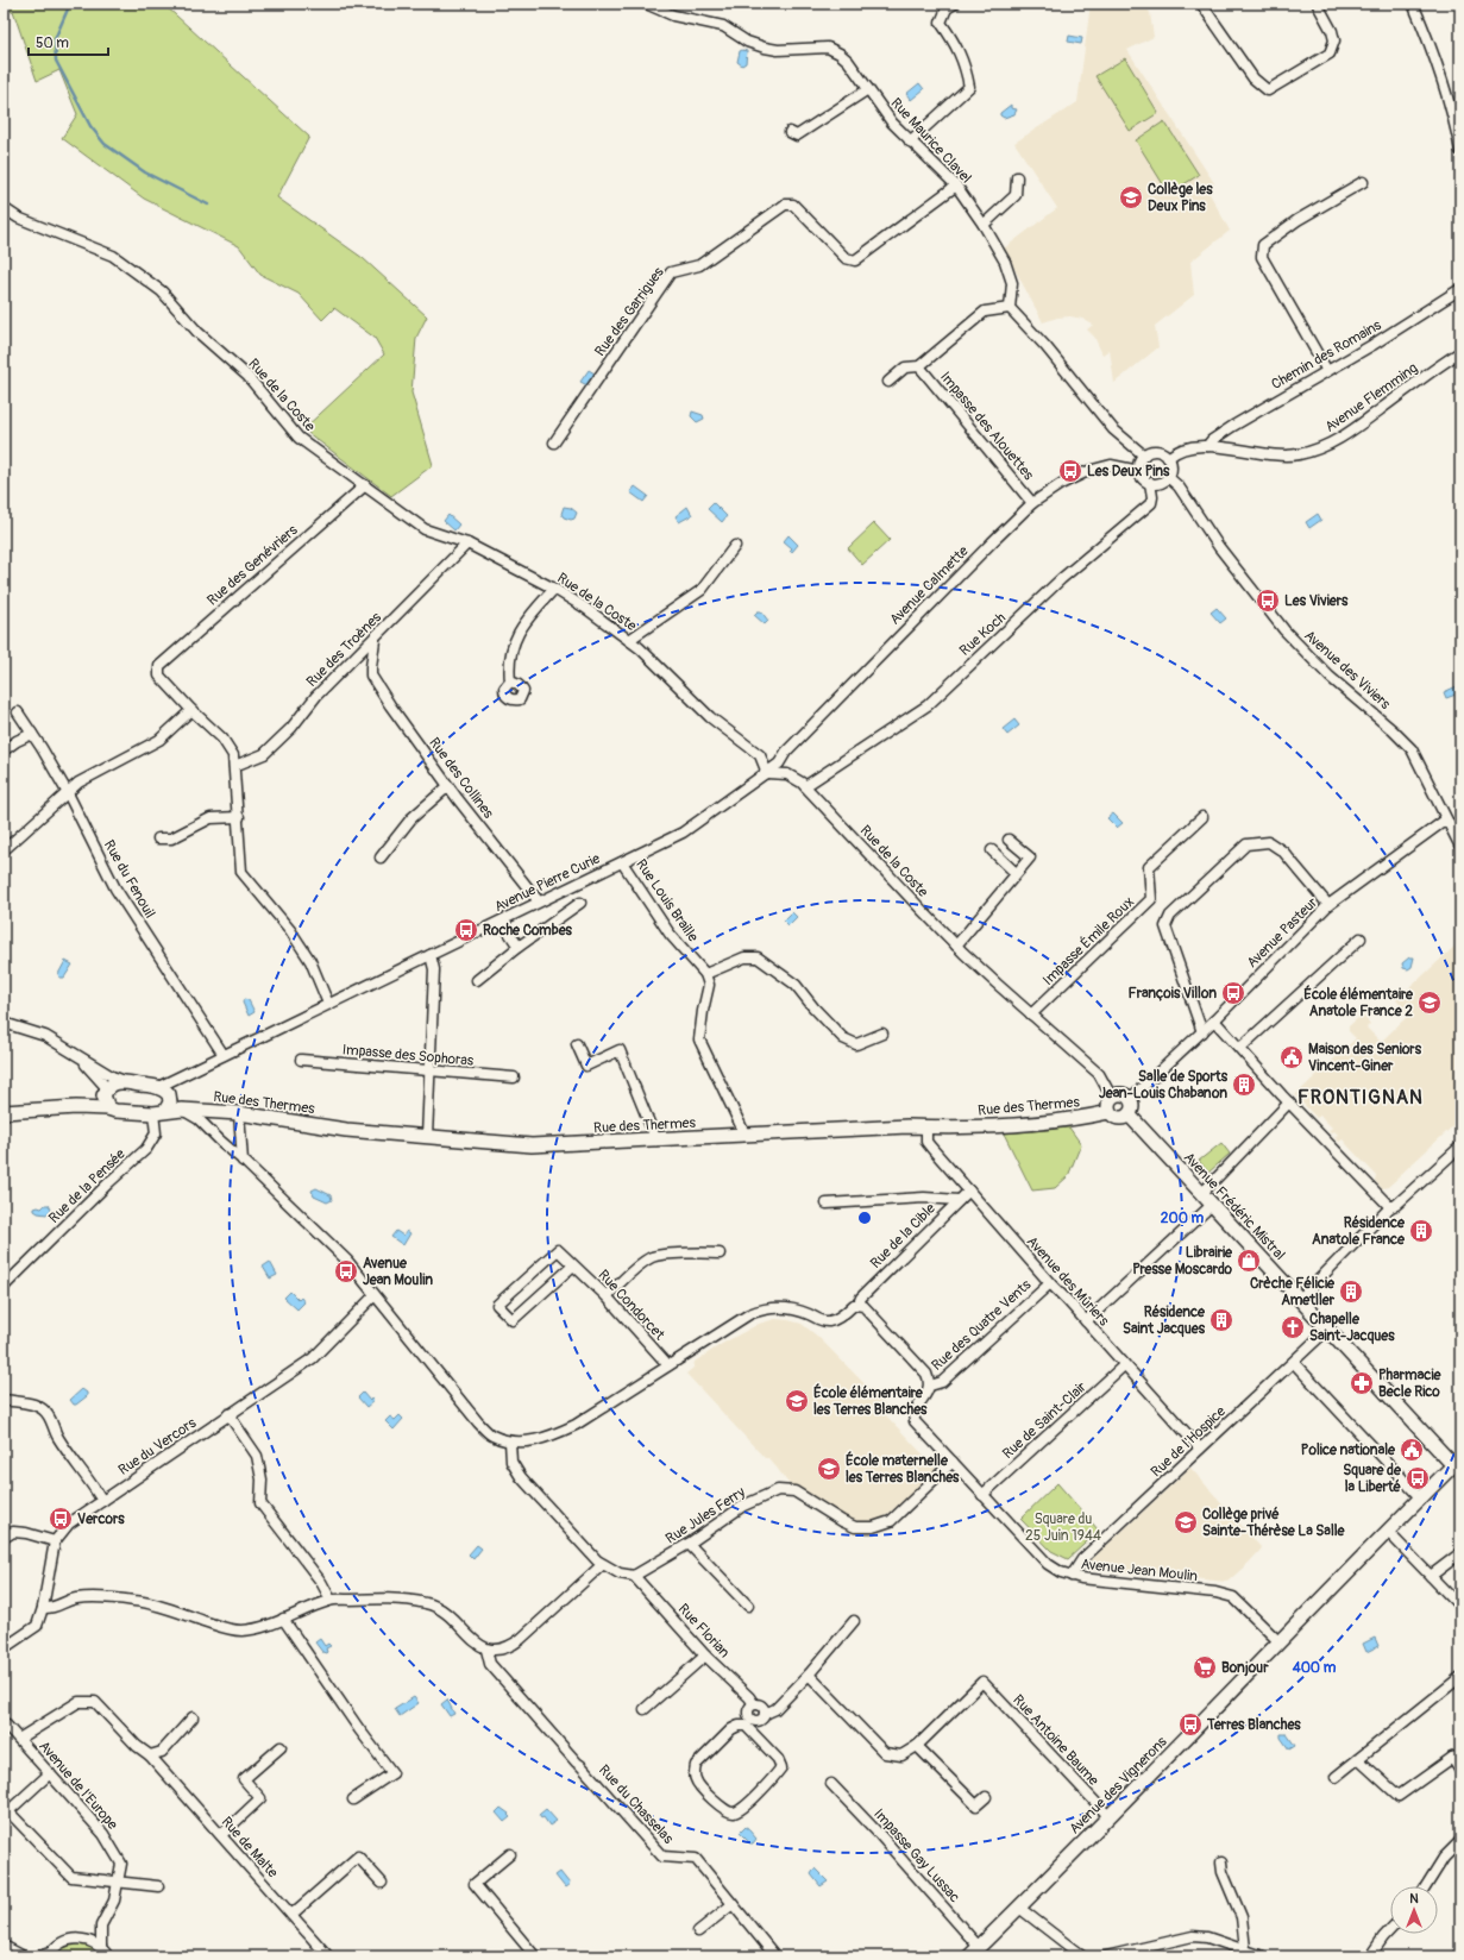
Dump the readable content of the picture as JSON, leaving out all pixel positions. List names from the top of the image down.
{
  "streets": {
    "main road": ["Rue des Thermes", "Avenue Frédéric Mistral", "Avenue des Vignerons"],
    "street": [
      "Rue Maurice Clavel",
      "Rue des Garrigues",
      "Chemin des Romains",
      "Rue de la Coste",
      "Avenue Flemming",
      "Impasse des Alouettes",
      "Rue des Genévriers",
      "Avenue Calmette",
      "Rue Koch",
      "Rue des Troènes",
      "Avenue des Viviers",
      "Rue des Collines",
      "Rue du Fenouil",
      "Avenue Pierre Curie",
      "Rue Louis Braille",
      "Avenue Pasteur",
      "Impasse Émile Roux",
      "Impasse des Sophoras",
      "Rue de la Pensée",
      "Rue de la Cible",
      "Avenue des Mûriers",
      "Rue Condorcet",
      "Rue des Quatre Vents",
      "Rue de Saint-Clair",
      "Rue de l'Hospice",
      "Rue du Vercors",
      "Rue Jules Ferry",
      "Avenue Jean Moulin",
      "Rue Florian",
      "Rue Antoine Baume",
      "Avenue de l'Europe",
      "Rue du Chasselas",
      "Rue de Malte",
      "Impasse Gay Lussac"
    ]
  },
  "crossings": [
    ["Rue Maurice Clavel", "Rue des Garrigues"],
    ["Chemin des Romains", "Avenue Flemming"],
    ["Rue de la Coste", "Rue des Genévriers"],
    ["Rue de la Coste", "Avenue Calmette"],
    ["Rue de la Coste", "Rue Koch"],
    ["Rue de la Coste", "Rue des Troènes"],
    ["Rue de la Coste", "Avenue Pierre Curie"],
    ["Rue de la Coste", "Avenue Pasteur"],
    ["Rue de la Coste", "Impasse Émile Roux"],
    ["Rue de la Coste", "Rue des Thermes"],
    ["Rue de la Coste", "Avenue Frédéric Mistral"],
    ["Avenue Flemming", "Avenue Calmette"],
    ["Avenue Flemming", "Rue Koch"],
    ["Avenue Flemming", "Avenue des Viviers"],
    ["Impasse des Alouettes", "Avenue Calmette"],
    ["Avenue Calmette", "Rue Koch"],
    ["Avenue Calmette", "Avenue des Viviers"],
    ["Avenue Calmette", "Avenue Pierre Curie"],
    ["Rue Koch", "Avenue des Viviers"],
    ["Rue des Troènes", "Rue des Collines"],
    ["Avenue des Viviers", "Avenue Pasteur"],
    ["Rue des Collines", "Avenue Pierre Curie"],
    ["Rue du Fenouil", "Avenue Pierre Curie"],
    ["Avenue Pierre Curie", "Rue Louis Braille"],
    ["Avenue Pierre Curie", "Rue de la Pensée"],
    ["Avenue Pasteur", "Rue des Thermes"],
    ["Avenue Pasteur", "Avenue Frédéric Mistral"],
    ["Rue des Thermes", "Avenue Frédéric Mistral"],
    ["Rue des Thermes", "Avenue des Mûriers"],
    ["Avenue Frédéric Mistral", "Rue de l'Hospice"],
    ["Avenue Frédéric Mistral", "Avenue des Vignerons"],
    ["Rue de la Cible", "Avenue des Mûriers"],
    ["Avenue des Mûriers", "Rue des Quatre Vents"],
    ["Avenue des Mûriers", "Rue de Saint-Clair"],
    ["Avenue des Mûriers", "Rue de l'Hospice"],
    ["Rue des Quatre Vents", "Avenue Jean Moulin"],
    ["Rue de Saint-Clair", "Avenue Jean Moulin"],
    ["Rue de l'Hospice", "Avenue Jean Moulin"],
    ["Rue Jules Ferry", "Avenue Jean Moulin"],
    ["Rue Jules Ferry", "Rue Florian"],
    ["Avenue Jean Moulin", "Avenue des Vignerons"],
    ["Rue Antoine Baume", "Avenue des Vignerons"],
    ["Avenue de l'Europe", "Rue de Malte"],
    ["Avenue des Vignerons", "Impasse Gay Lussac"]
  ],
  "districts": ["FRONTIGNAN"],
  "parks": ["Square du 25 Juin 1944"],
  "places": {
    "school or university": [
      "Collège les Deux Pins",
      "École élémentaire Anatole France 2",
      "École élémentaire les Terres Blanches",
      "École maternelle les Terres Blanches",
      "Collège privé Sainte-Thérèse La Salle"
    ],
    "bus stop": [
      "Les Deux Pins",
      "Les Viviers",
      "Roche Combes",
      "François Villon",
      "Avenue Jean Moulin",
      "Square de la Liberté",
      "Vercors",
      "Terres Blanches"
    ],
    "public building": ["Maison des Seniors Vincent-Giner", "Police nationale"],
    "building": [
      "Salle de Sports Jean-Louis Chabanon",
      "Résidence Anatole France",
      "Crèche Félicie Ametller",
      "Résidence Saint Jacques"
    ],
    "shop": ["Librairie Presse Moscardo"],
    "church": ["Chapelle Saint-Jacques"],
    "pharmacy": ["Pharmacie Becle Rico"],
    "supermarket": ["Bonjour"]
  },
  "scale_bar": "50 m",
  "north": "top",
  "rings": ["200 m", "400 m"]
}
